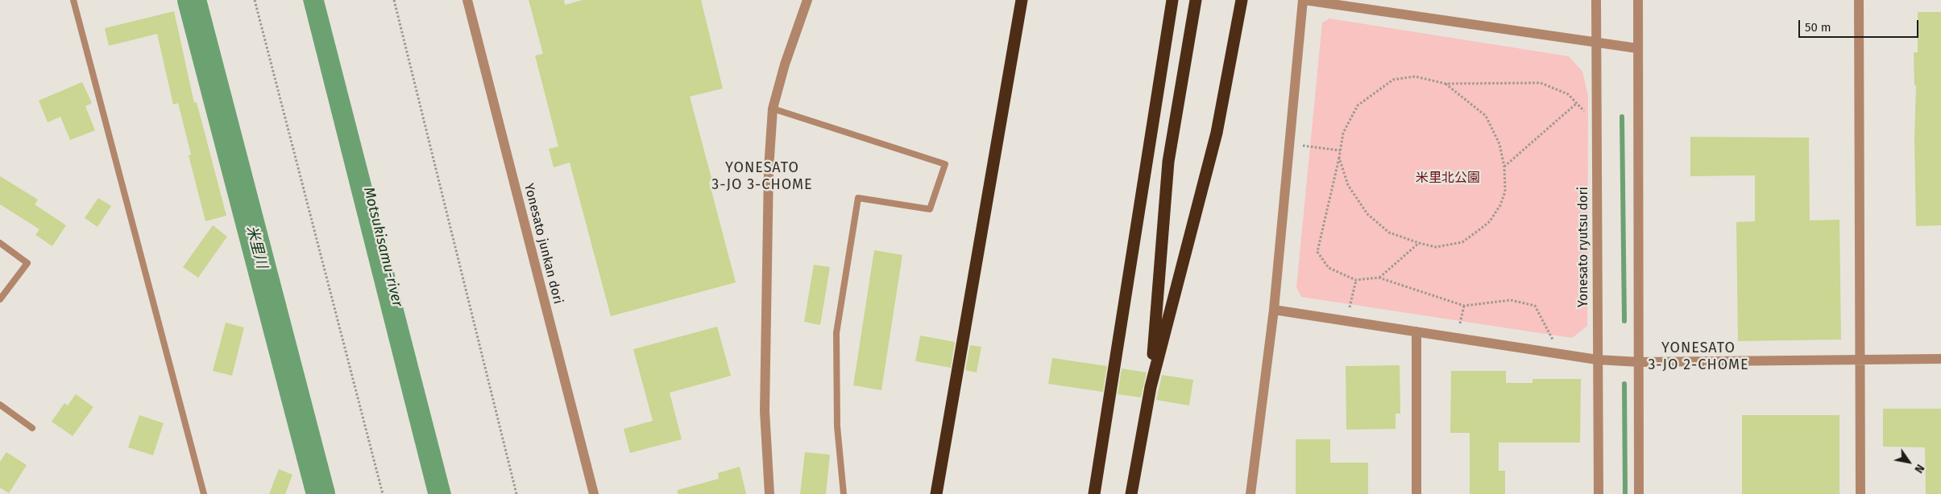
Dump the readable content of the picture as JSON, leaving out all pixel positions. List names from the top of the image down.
{
  "streets": {
    "street": ["Yonesato junkan dori", "Yonesato ryutsu dori"]
  },
  "districts": ["YONESATO 3-JO 3-CHOME", "YONESATO 3-JO 2-CHOME"],
  "water": ["米里川", "Motsukisamu-river"],
  "parks": ["米里北公園"],
  "scale_bar": "50 m",
  "north": "bottom right"
}
